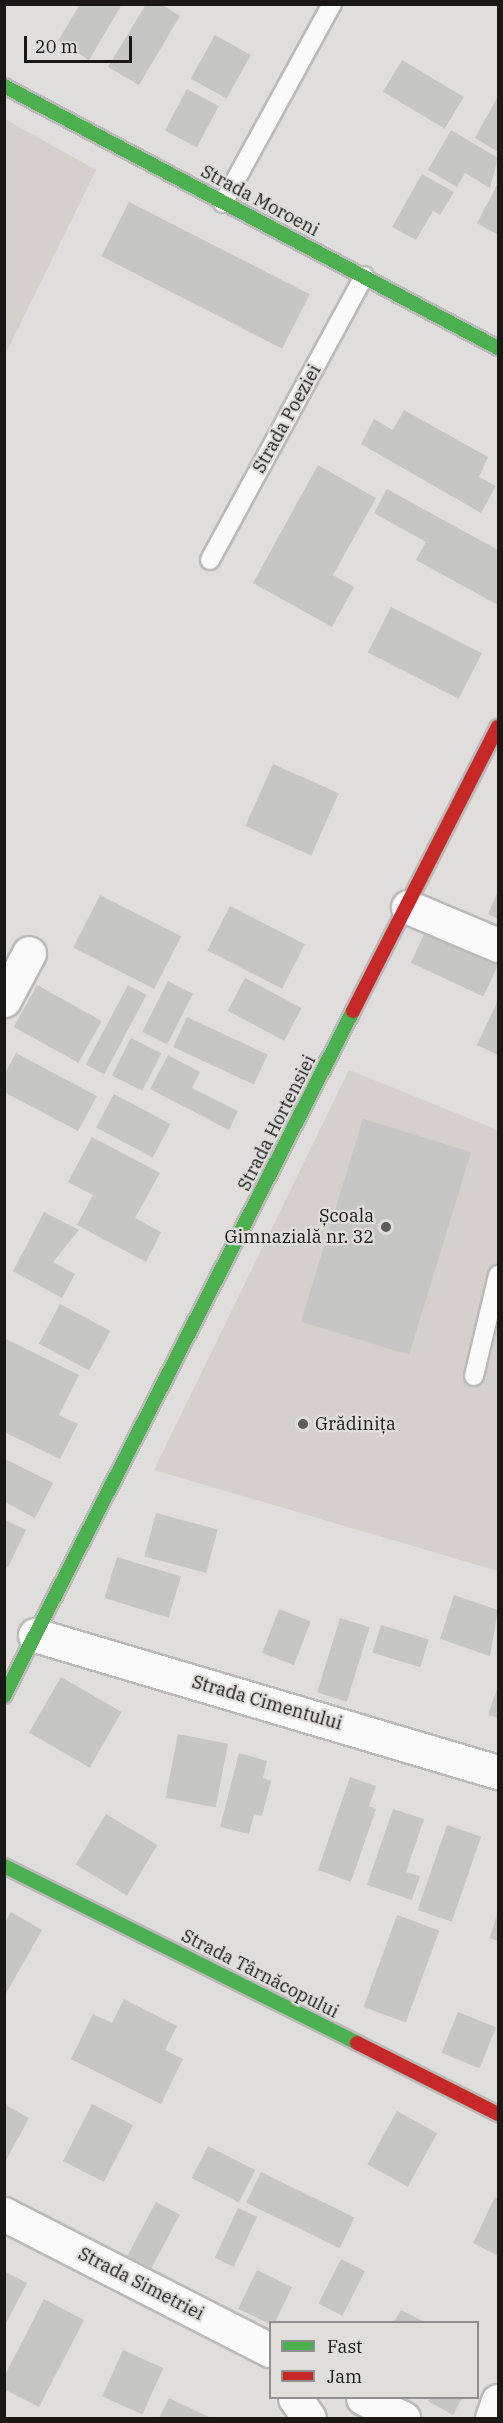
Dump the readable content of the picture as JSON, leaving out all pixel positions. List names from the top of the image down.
{
  "streets": {
    "street": [
      "Strada Moroeni",
      "Strada Hortensiei",
      "Strada Cimentului",
      "Strada Târnăcopului",
      "Strada Simetriei"
    ],
    "lane": ["Strada Poeziei"]
  },
  "crossings": [
    ["Strada Moroeni", "Strada Poeziei"],
    ["Strada Hortensiei", "Strada Cimentului"]
  ],
  "places": ["Școala Gimnazială nr. 32", "Grădinița"],
  "legend": ["Fast", "Jam"],
  "scale_bar": "20 m"
}
